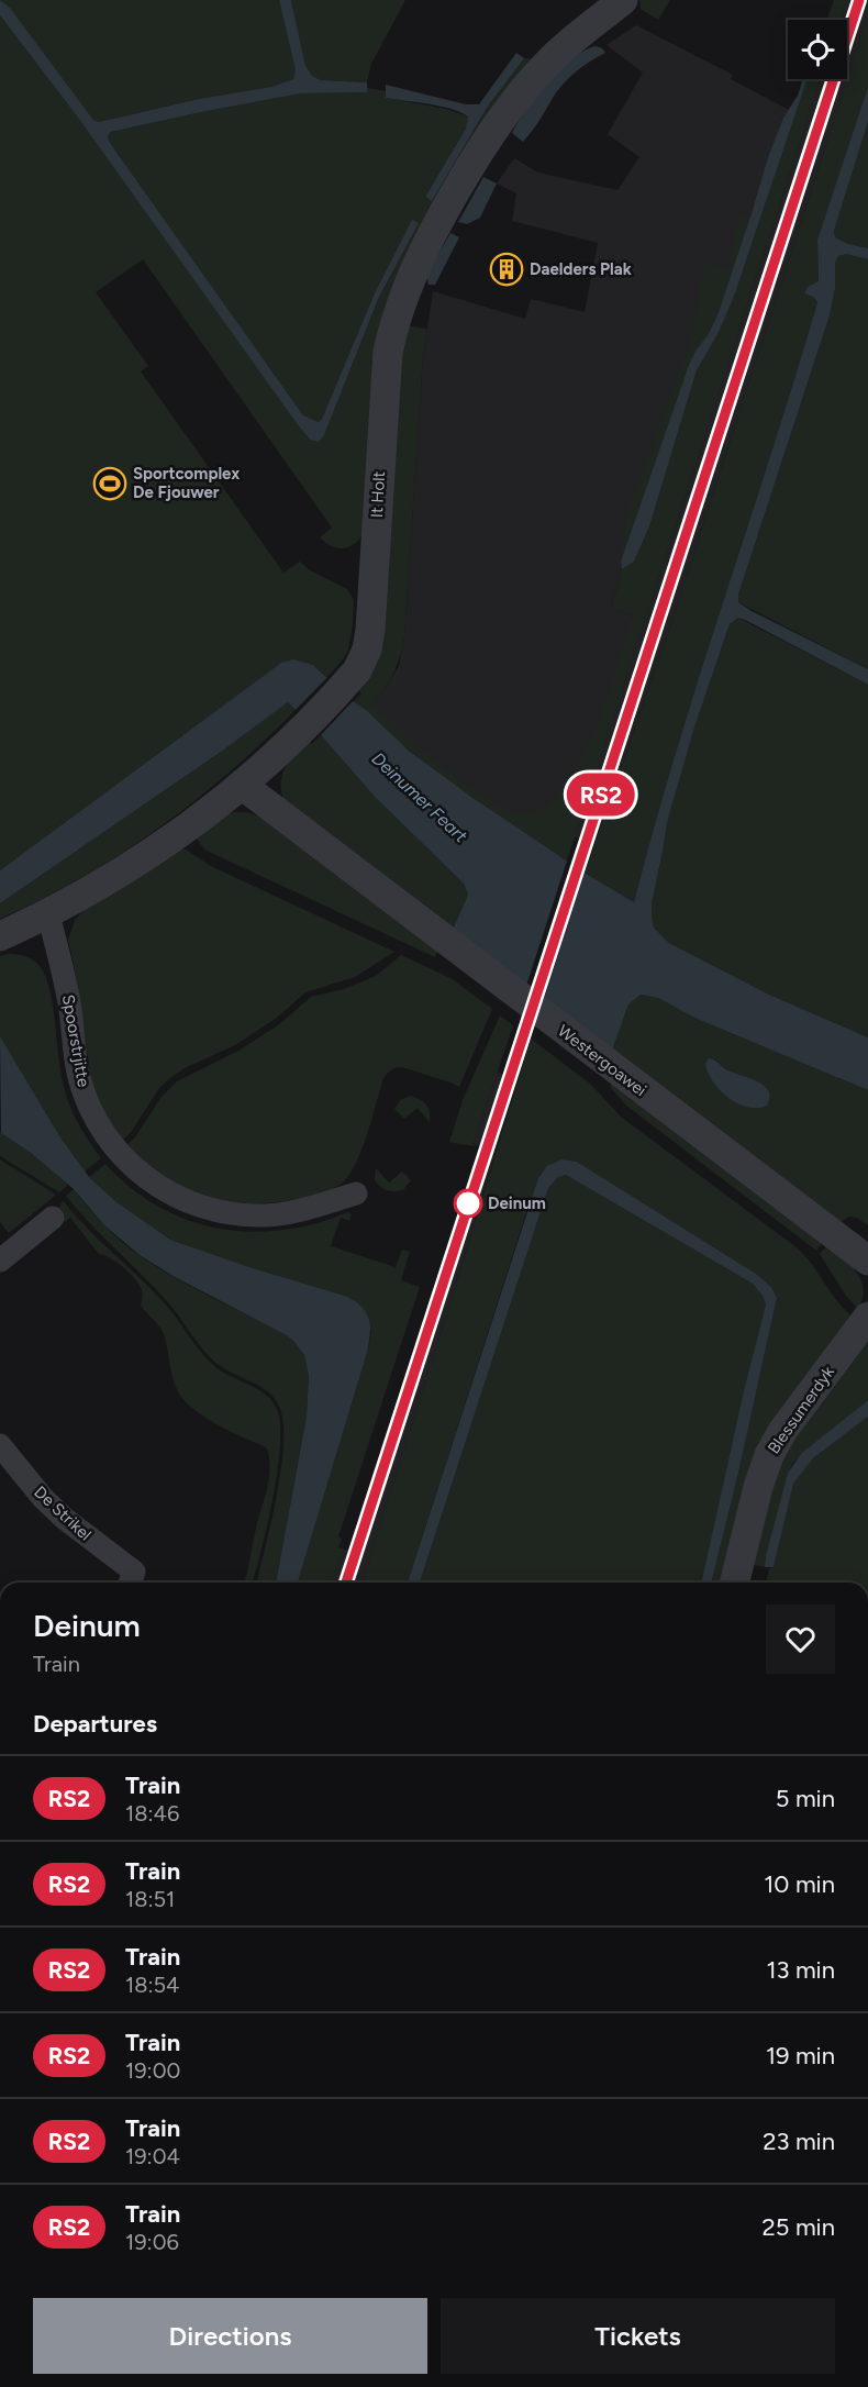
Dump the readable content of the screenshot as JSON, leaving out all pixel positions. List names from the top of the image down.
{
  "streets": {
    "street": [
      "It Holt",
      "Spoorstrjitte",
      "Westergoawei",
      "Blessumerdyk",
      "De Strikel"
    ]
  },
  "crossings": [
    ["It Holt", "Spoorstrjitte"],
    ["It Holt", "Westergoawei"]
  ],
  "water": ["Deinumer Feart"],
  "places": {
    "building": ["Daelders Plak"],
    "sports": ["Sportcomplex De Fjouwer"],
    "other": ["Deinum"]
  },
  "page": {
    "on_map": "RS2",
    "heading": [
      ["Deinum", "Train"],
      "Departures"
    ],
    "list": [
      {
        "mark": "RS2",
        "name": "Train",
        "note": "18:46",
        "value": "5 min"
      },
      {
        "mark": "RS2",
        "name": "Train",
        "note": "18:51",
        "value": "10 min"
      },
      {
        "mark": "RS2",
        "name": "Train",
        "note": "18:54",
        "value": "13 min"
      },
      {
        "mark": "RS2",
        "name": "Train",
        "note": "19:00",
        "value": "19 min"
      },
      {
        "mark": "RS2",
        "name": "Train",
        "note": "19:04",
        "value": "23 min"
      },
      {
        "mark": "RS2",
        "name": "Train",
        "note": "19:06",
        "value": "25 min"
      }
    ],
    "buttons": ["Directions", "Tickets"]
  }
}
